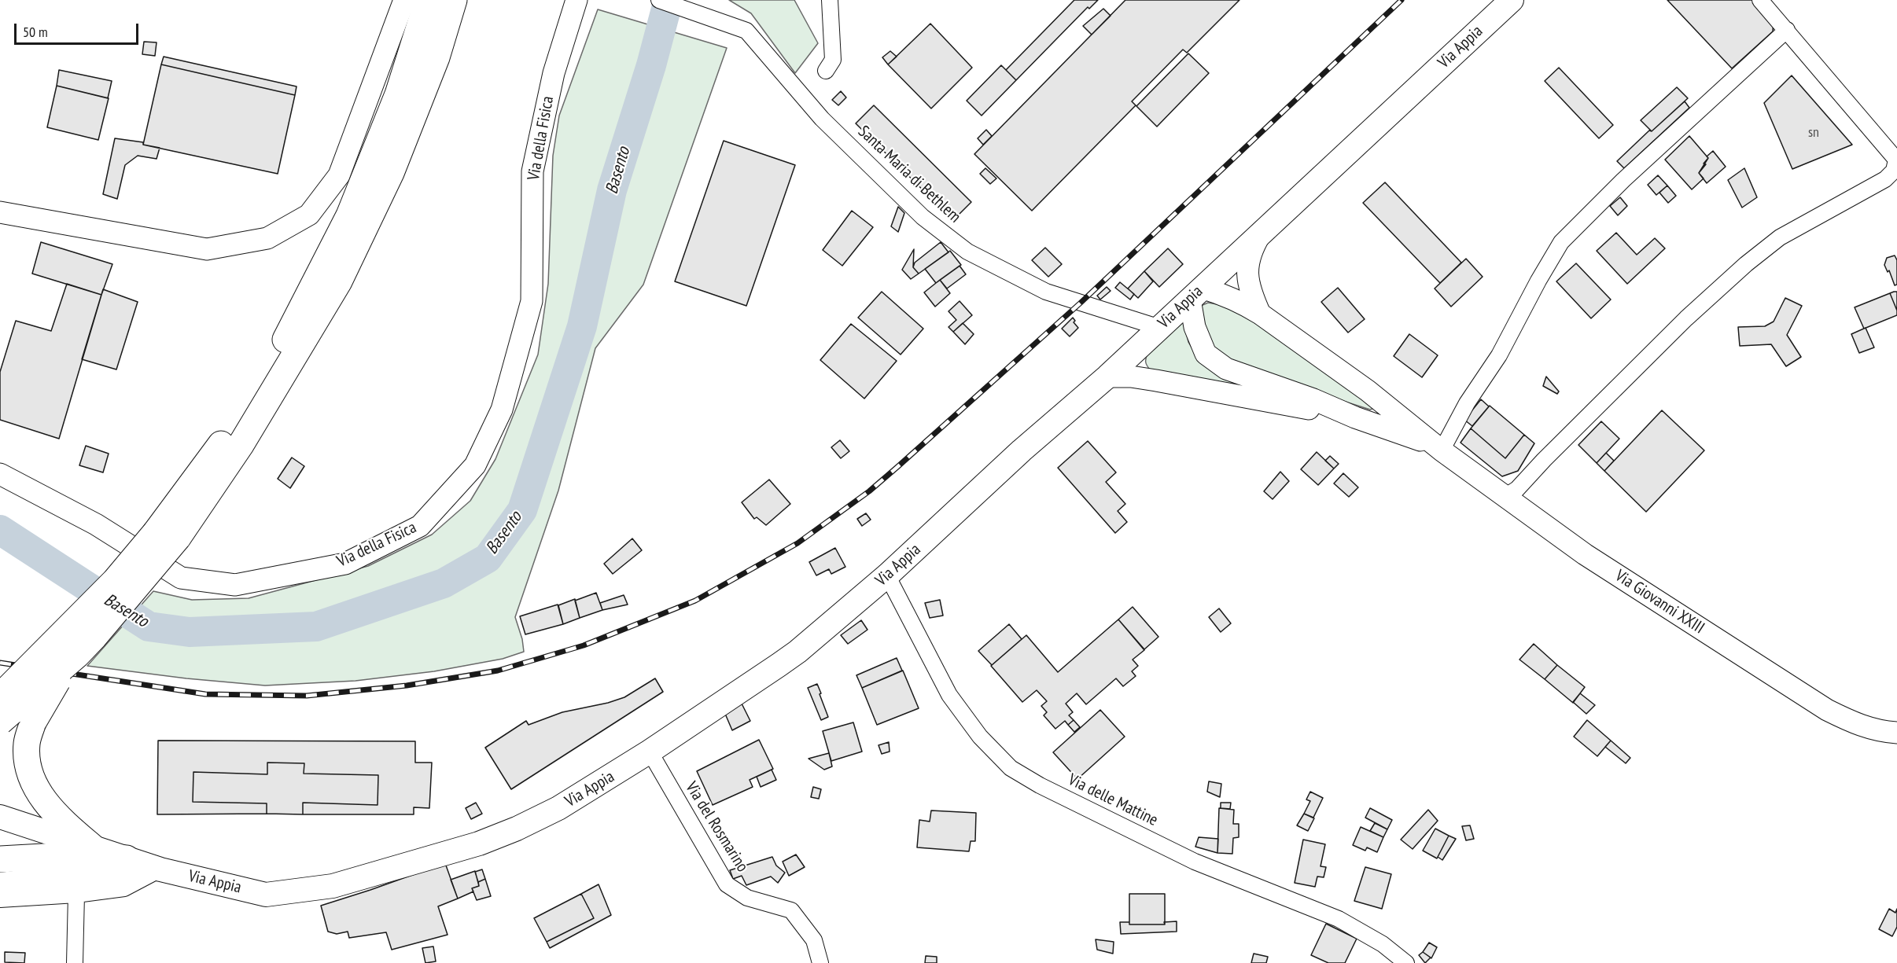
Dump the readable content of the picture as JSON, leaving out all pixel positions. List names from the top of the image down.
{
  "streets": {
    "main road": ["Via Appia"],
    "street": [
      "Via della Fisica",
      "Santa Maria di Bethlem",
      "Via Giovanni XXIII",
      "Via delle Mattine",
      "Via del Rosmarino"
    ]
  },
  "crossings": [
    ["Via Appia", "Santa Maria di Bethlem"],
    ["Via Appia", "Via delle Mattine"],
    ["Via Appia", "Via del Rosmarino"]
  ],
  "water": ["Basento"],
  "house_numbers": ["sn"],
  "scale_bar": "50 m"
}
